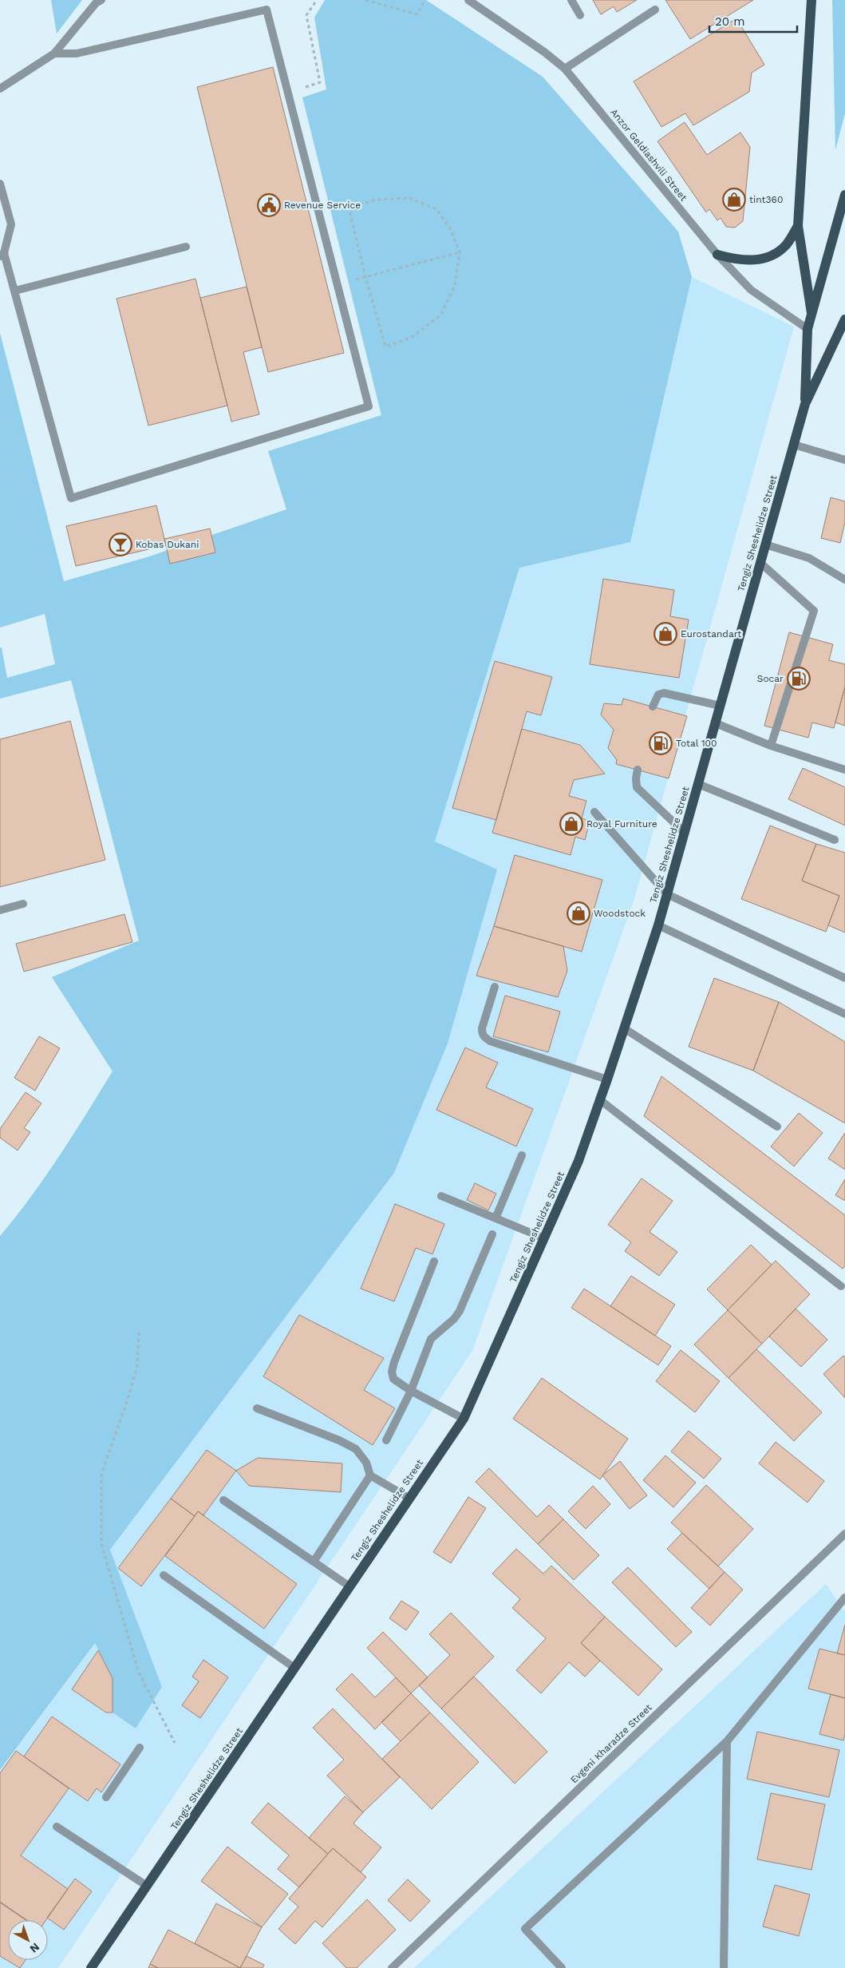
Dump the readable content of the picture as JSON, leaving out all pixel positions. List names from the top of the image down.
{
  "streets": {
    "main road": ["Tengiz Sheshelidze Street"],
    "street": ["Anzor Geldiashvili Street", "Evgeni Kharadze Street"]
  },
  "crossings": [
    ["Anzor Geldiashvili Street", "Tengiz Sheshelidze Street"]
  ],
  "places": {
    "shop": [
      "tint360",
      "Eurostandart",
      "Royal Furniture",
      "Woodstock"
    ],
    "public building": ["Revenue Service"],
    "bar": ["Kobas Dukani"],
    "fuel station": ["Socar", "Total 100"]
  },
  "scale_bar": "20 m",
  "north": "bottom right"
}
